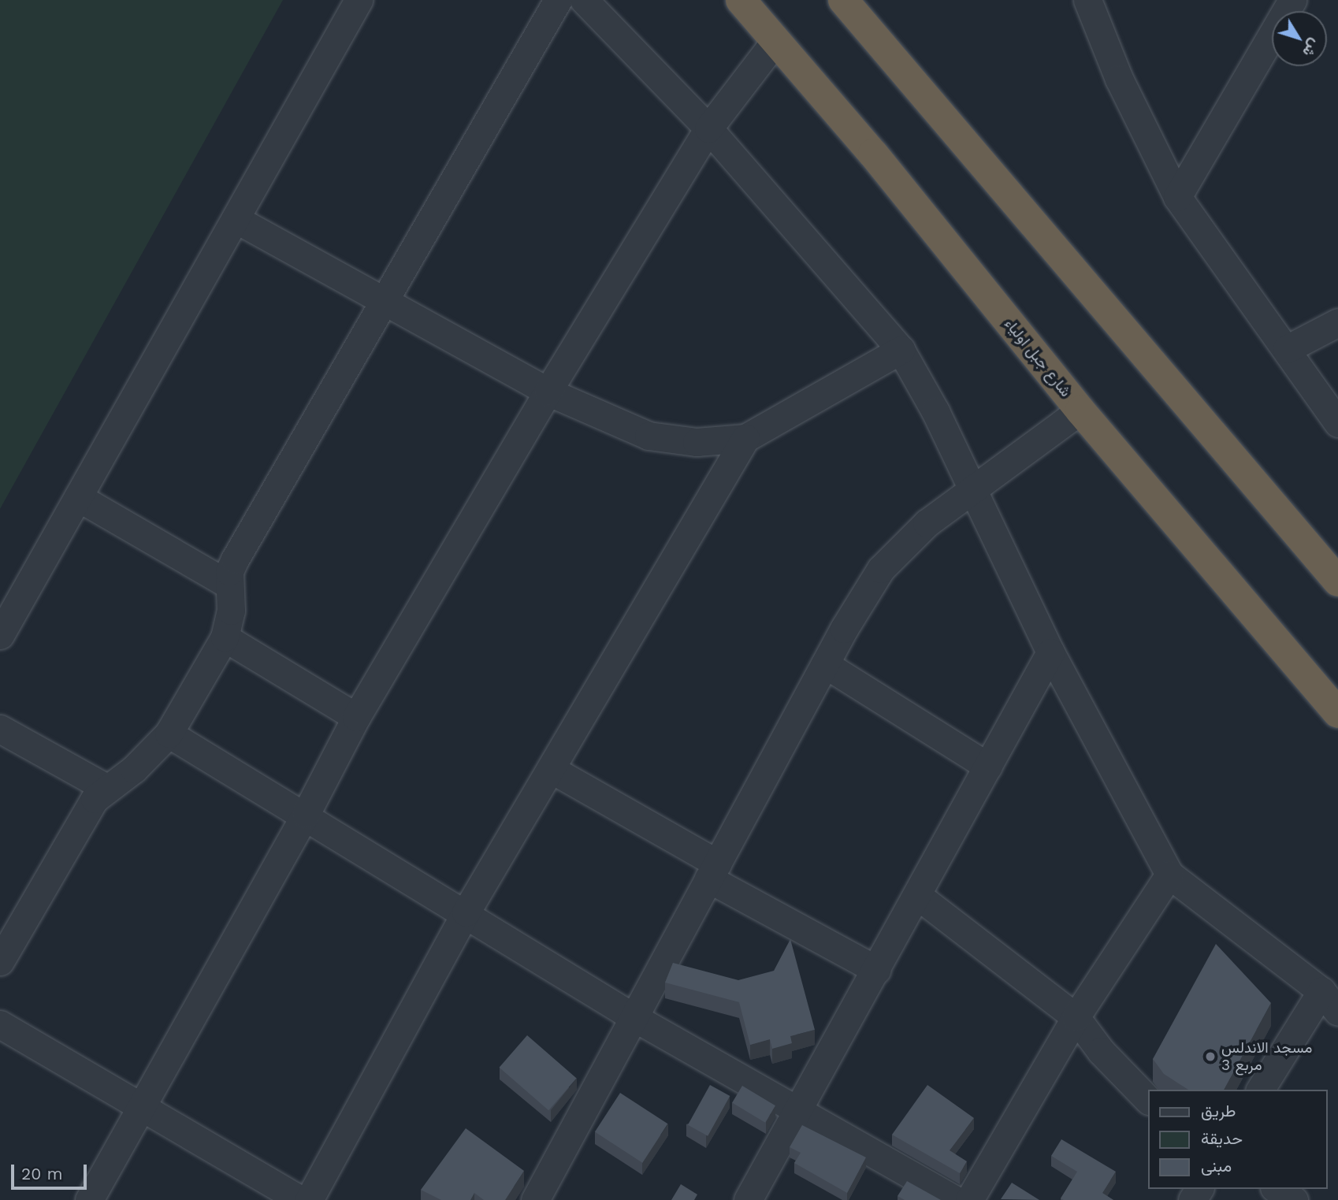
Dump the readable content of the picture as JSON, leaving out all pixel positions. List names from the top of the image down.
{
  "streets": {
    "highway": ["شارع جبل اولياء"]
  },
  "places": ["مسجد الاندلس مربع 3"],
  "legend": ["طريق", "حديقة", "مبنى"],
  "scale_bar": "20 m",
  "north": "bottom right"
}
